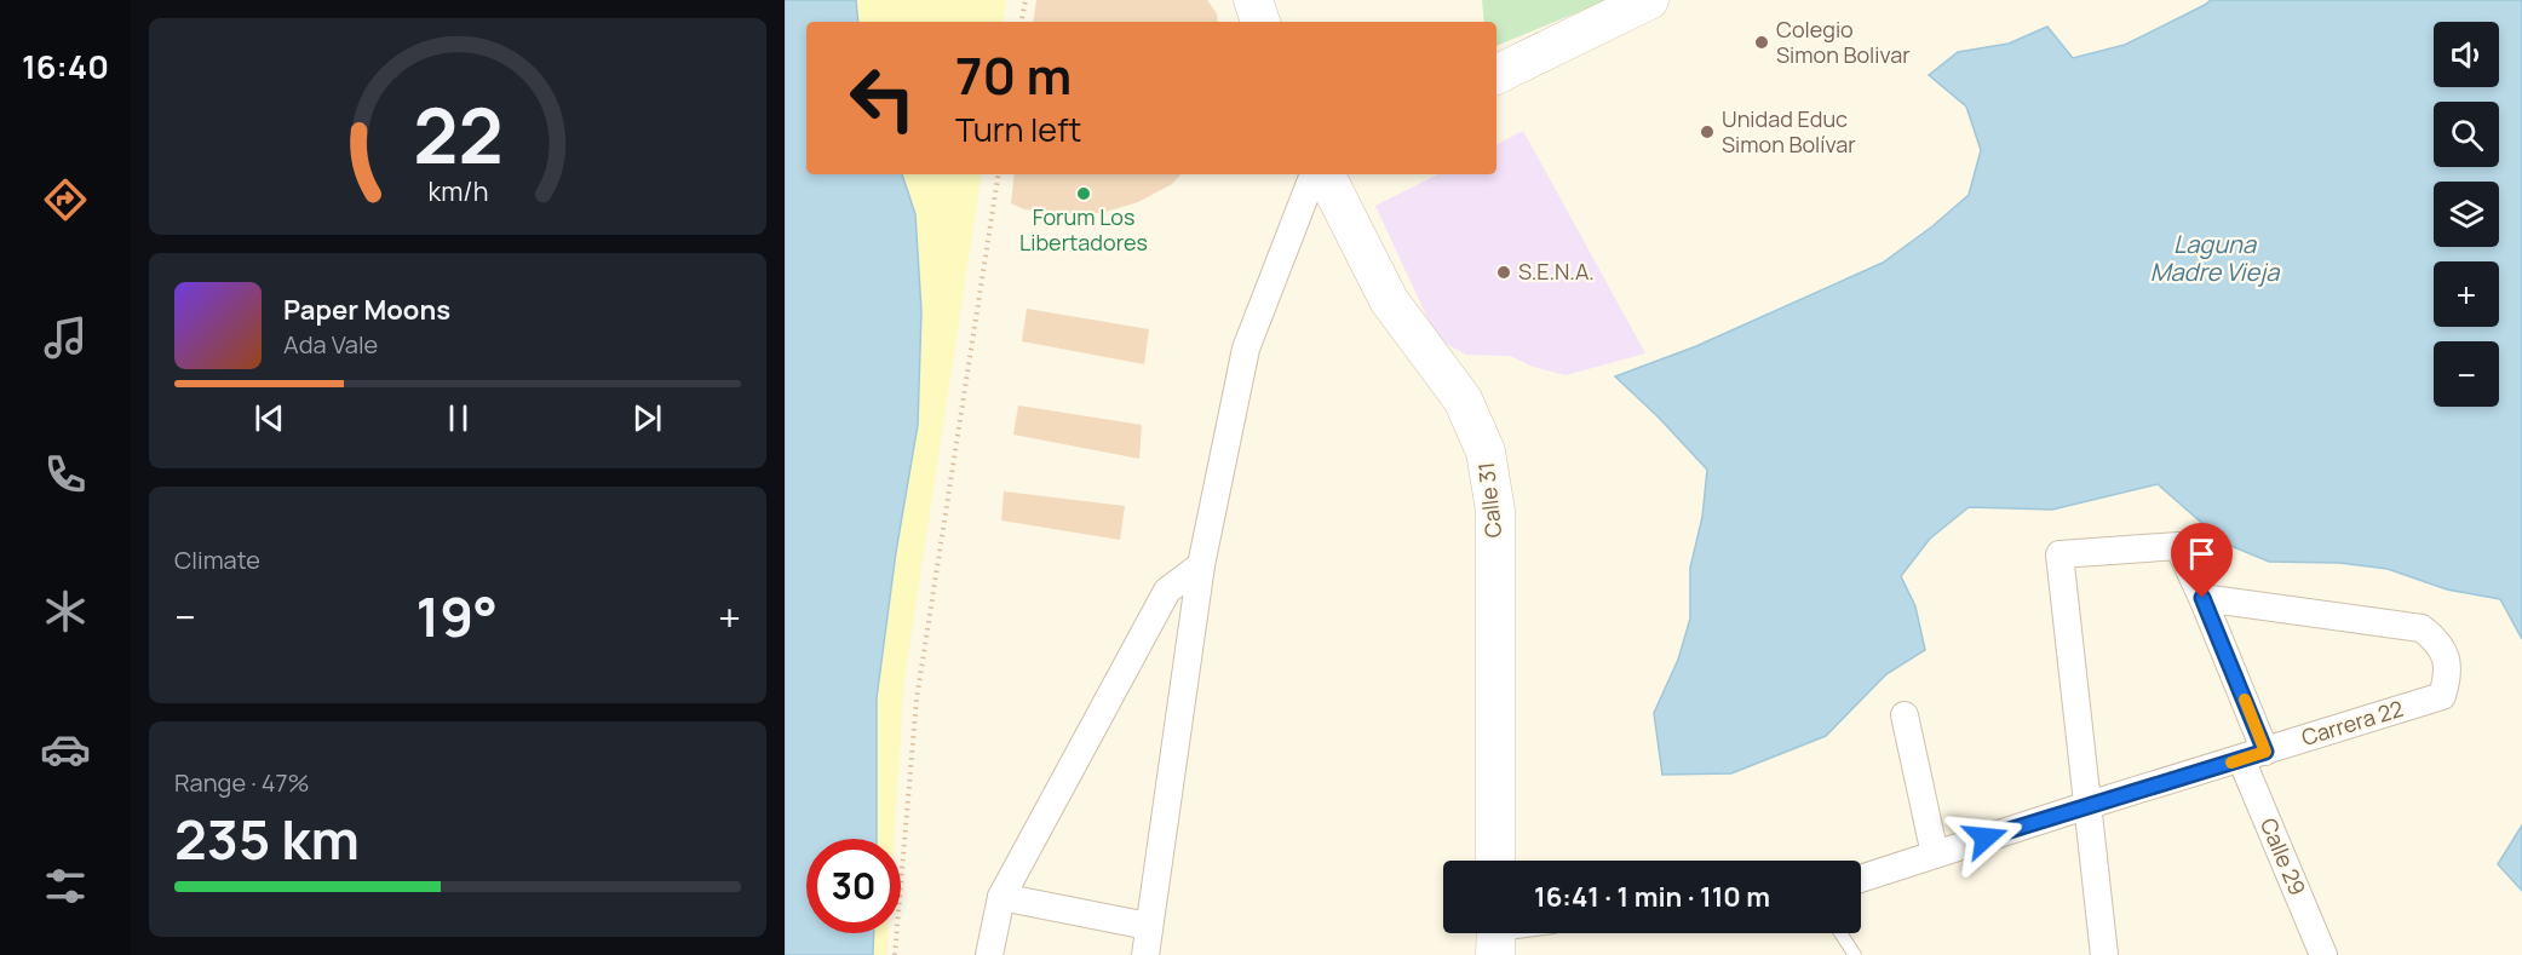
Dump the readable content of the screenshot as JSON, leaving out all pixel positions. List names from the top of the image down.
{
  "streets": {
    "street": ["Calle 31", "Carrera 22", "Calle 29"]
  },
  "crossings": [
    ["Carrera 22", "Calle 29"]
  ],
  "water": ["Laguna Madre Vieja"],
  "places": [
    "Colegio Simon Bolivar",
    "Unidad Educ Simon Bolívar",
    "Forum Los Libertadores",
    "S.E.N.A."
  ],
  "page": {
    "tabs": "16:40",
    "map_buttons": ["+", "−"],
    "turn": ["70 m", "Turn left"],
    "song": ["Paper Moons", "Ada Vale"],
    "tile": [
      "Climate",
      ["Range · 47%", "235 km"]
    ],
    "heat": ["−", "19°", "+"],
    "limit": "30",
    "trip": "16:41 · 1 min · 110 m",
    "gauge": ["22", "km/h"]
  }
}
